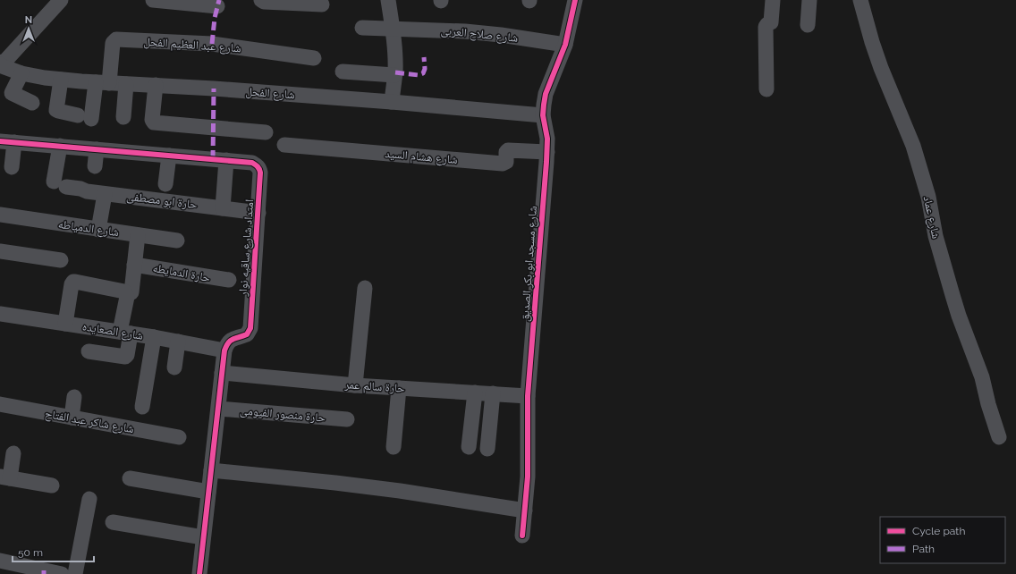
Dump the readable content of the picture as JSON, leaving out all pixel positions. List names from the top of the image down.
{
  "streets": {
    "street": [
      "شارع صلاح العربى",
      "شارع عبد العظيم الفحل",
      "شارع الفحل",
      "شارع هشام السيد",
      "حارة ابو مصطفى",
      "شارع عماد",
      "شارع الدمياطه",
      "امتداد شارع ساقيه نوار",
      "شارع مسجد ابو بكر الصديق",
      "حارة الدمايطه",
      "شارع الصعايده",
      "حارة سالم عمر",
      "حارة منصور الفيومى",
      "شارع شاكر عبد الفتاح"
    ]
  },
  "crossings": [
    ["شارع صلاح العربى", "شارع مسجد ابو بكر الصديق"],
    ["شارع عبد العظيم الفحل", "شارع الفحل"],
    ["شارع الفحل", "شارع مسجد ابو بكر الصديق"],
    ["شارع هشام السيد", "شارع مسجد ابو بكر الصديق"],
    ["حارة ابو مصطفى", "امتداد شارع ساقيه نوار"],
    ["امتداد شارع ساقيه نوار", "شارع الصعايده"],
    ["شارع مسجد ابو بكر الصديق", "حارة سالم عمر"]
  ],
  "legend": ["Cycle path", "Path"],
  "scale_bar": "50 m",
  "north": "top"
}
